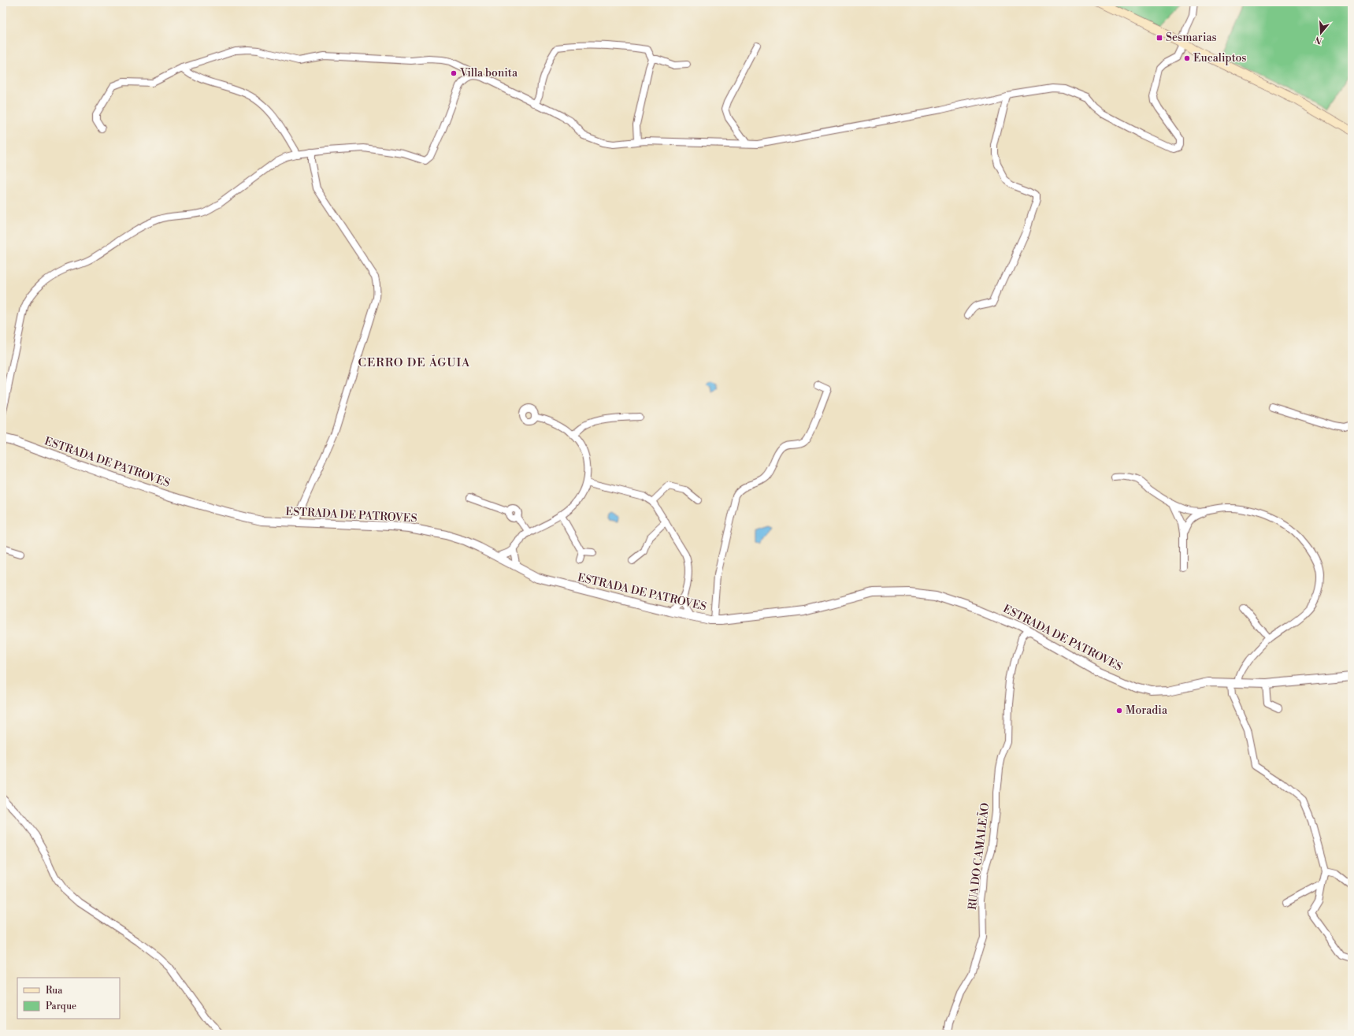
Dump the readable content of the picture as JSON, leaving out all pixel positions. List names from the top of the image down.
{
  "streets": {
    "street": ["ESTRADA DE PATROVES", "RUA DO CAMALEÃO"]
  },
  "districts": ["CERRO DE ÁGUIA"],
  "places": {
    "transit": ["Sesmarias"],
    "other": ["Eucaliptos", "Villa bonita", "Moradia"]
  },
  "legend": ["Rua", "Parque"],
  "north": "bottom"
}
